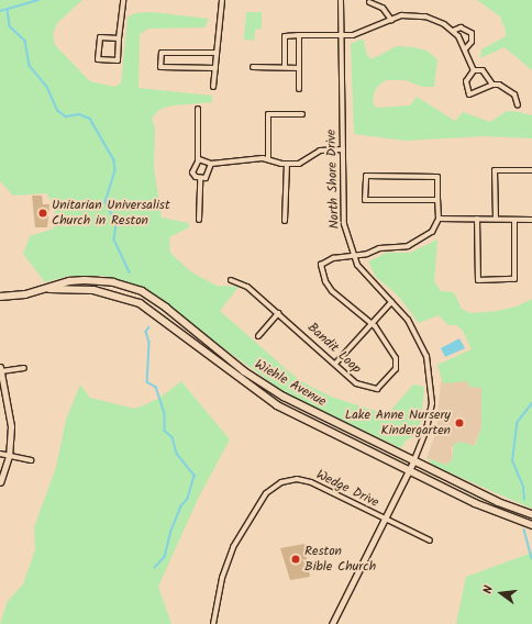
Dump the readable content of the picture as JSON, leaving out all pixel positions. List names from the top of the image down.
{
  "streets": {
    "main road": ["Wiehle Avenue"],
    "street": ["North Shore Drive", "Bandit Loop", "Wedge Drive"]
  },
  "crossings": [
    ["North Shore Drive", "Bandit Loop"],
    ["North Shore Drive", "Wiehle Avenue"],
    ["North Shore Drive", "Wedge Drive"]
  ],
  "places": ["Unitarian Universalist Church in Reston", "Lake Anne Nursery Kindergarten", "Reston Bible Church"],
  "north": "left"
}
